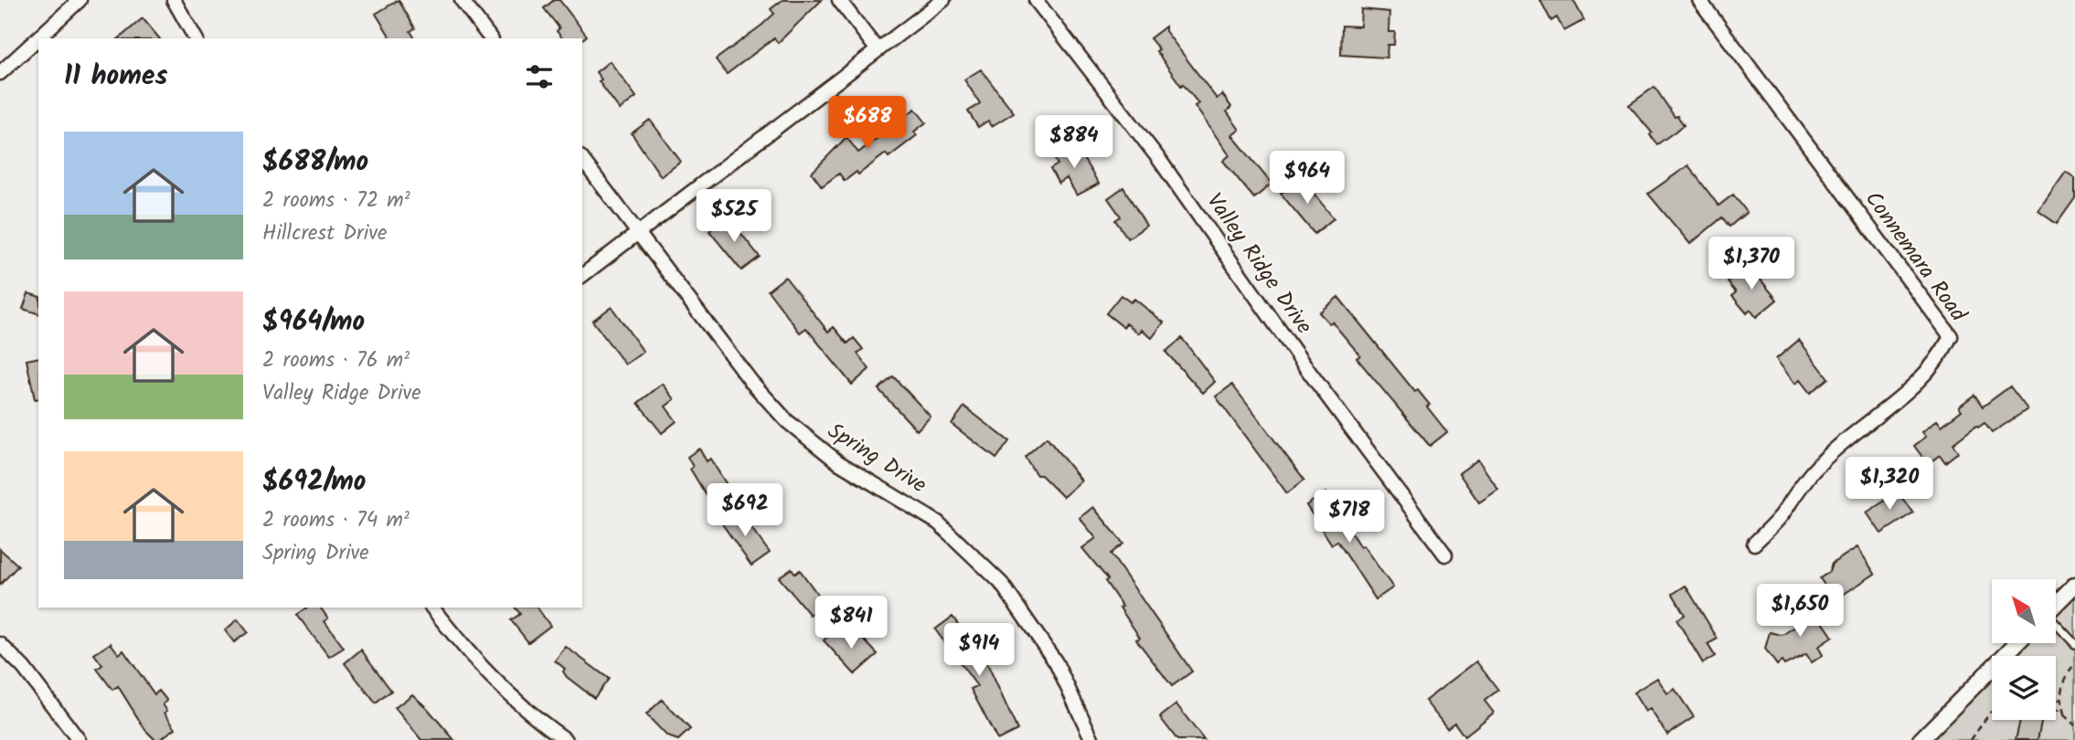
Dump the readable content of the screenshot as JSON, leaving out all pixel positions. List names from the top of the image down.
{
  "streets": {
    "street": ["Connemara Road", "Valley Ridge Drive", "Spring Drive"]
  },
  "north": "top left",
  "page": {
    "heading": "11 homes",
    "price": [
      "$688",
      "$884",
      "$964",
      "$525",
      "$1,370",
      "$1,320",
      "$692",
      "$718",
      "$1,650",
      "$841",
      "$914"
    ],
    "list": [
      {
        "name": "$688/mo",
        "note": "2 rooms · 72 m² · Hillcrest Drive"
      },
      {
        "name": "$964/mo",
        "note": "2 rooms · 76 m² · Valley Ridge Drive"
      },
      {
        "name": "$692/mo",
        "note": "2 rooms · 74 m² · Spring Drive"
      }
    ]
  }
}
